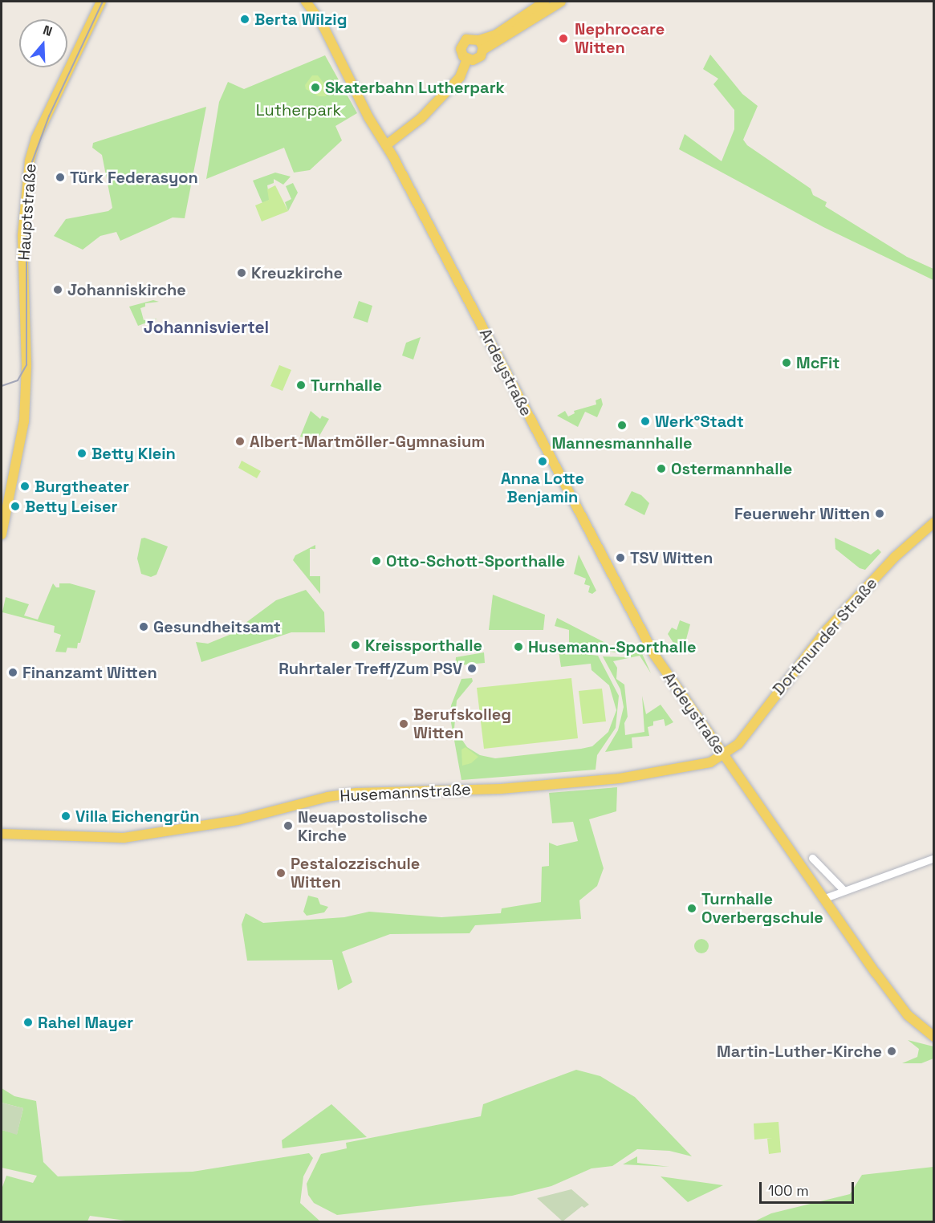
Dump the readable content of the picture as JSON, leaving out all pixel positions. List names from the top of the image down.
{
  "streets": {
    "main road": [
      "Hauptstraße",
      "Ardeystraße",
      "Dortmunder Straße",
      "Husemannstraße"
    ]
  },
  "crossings": [
    ["Ardeystraße", "Dortmunder Straße"],
    ["Ardeystraße", "Husemannstraße"],
    ["Dortmunder Straße", "Husemannstraße"]
  ],
  "districts": ["Johannisviertel"],
  "parks": ["Lutherpark"],
  "places": [
    "Berta Wilzig",
    "Nephrocare Witten",
    "Skaterbahn Lutherpark",
    "Türk Federasyon",
    "Kreuzkirche",
    "Johanniskirche",
    "McFit",
    "Turnhalle",
    "Werk°Stadt",
    "Mannesmannhalle",
    "Albert-Martmöller-Gymnasium",
    "Betty Klein",
    "Anna Lotte Benjamin",
    "Ostermannhalle",
    "Burgtheater",
    "Betty Leiser",
    "Feuerwehr Witten",
    "TSV Witten",
    "Otto-Schott-Sporthalle",
    "Gesundheitsamt",
    "Kreissporthalle",
    "Husemann-Sporthalle",
    "Ruhrtaler Treff/Zum PSV",
    "Finanzamt Witten",
    "Berufskolleg Witten",
    "Villa Eichengrün",
    "Neuapostolische Kirche",
    "Pestalozzischule Witten",
    "Turnhalle Overbergschule",
    "Rahel Mayer",
    "Martin-Luther-Kirche"
  ],
  "scale_bar": "100 m",
  "north": "top"
}
